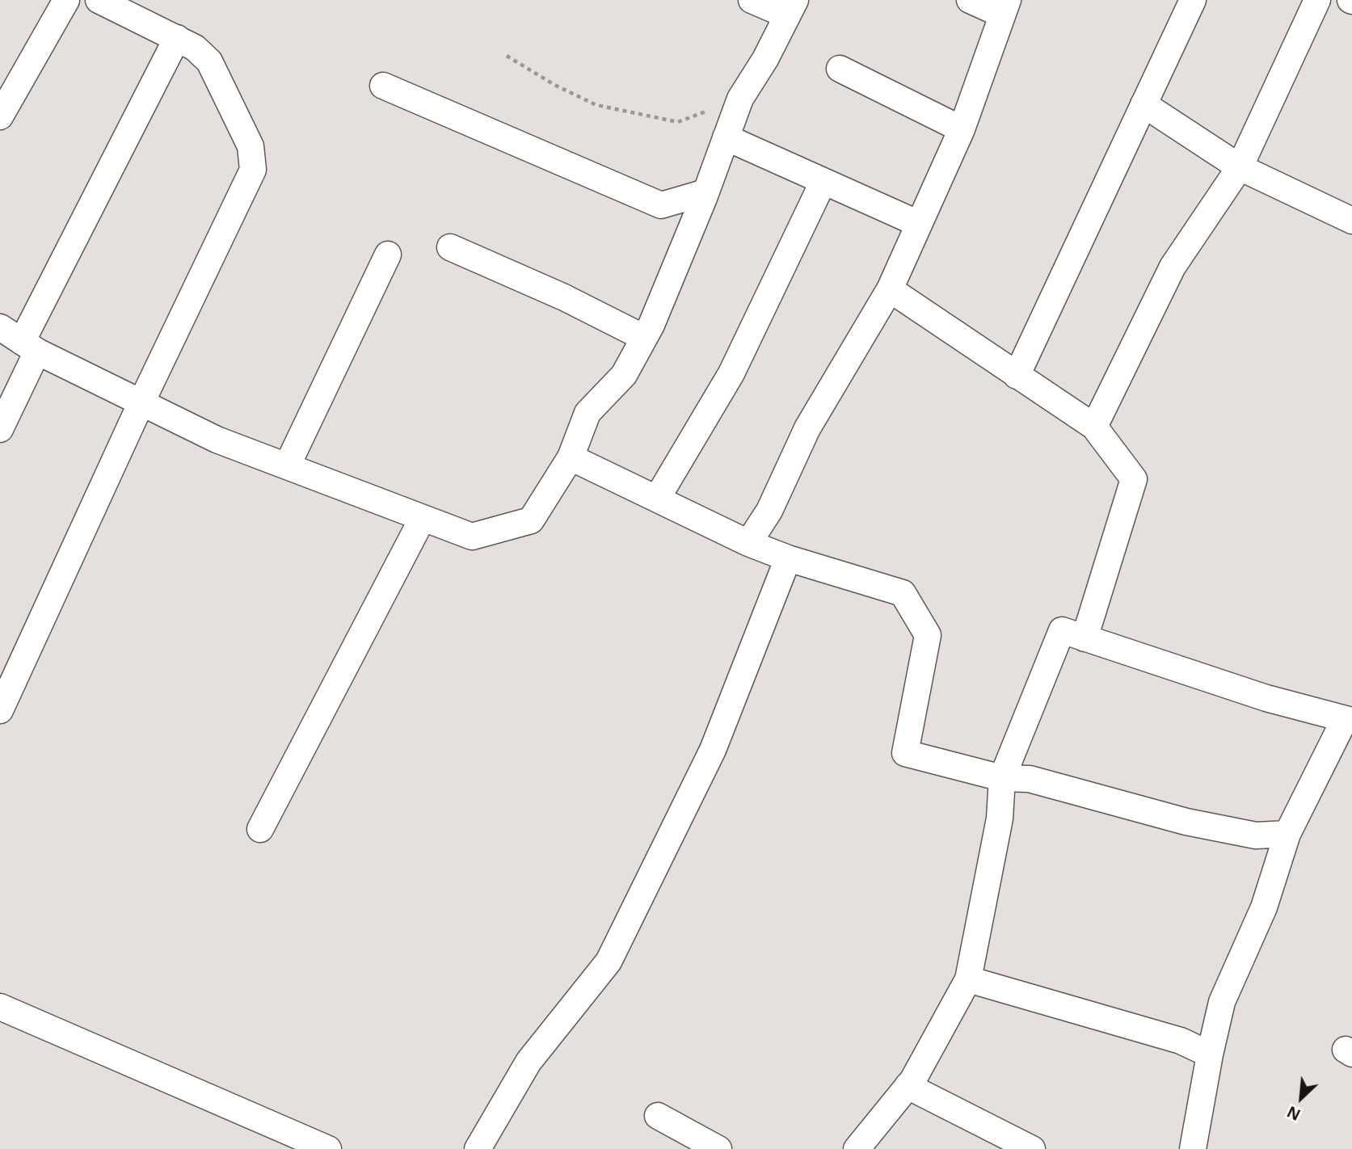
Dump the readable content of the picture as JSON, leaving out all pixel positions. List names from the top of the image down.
{
  "north": "bottom left"
}
